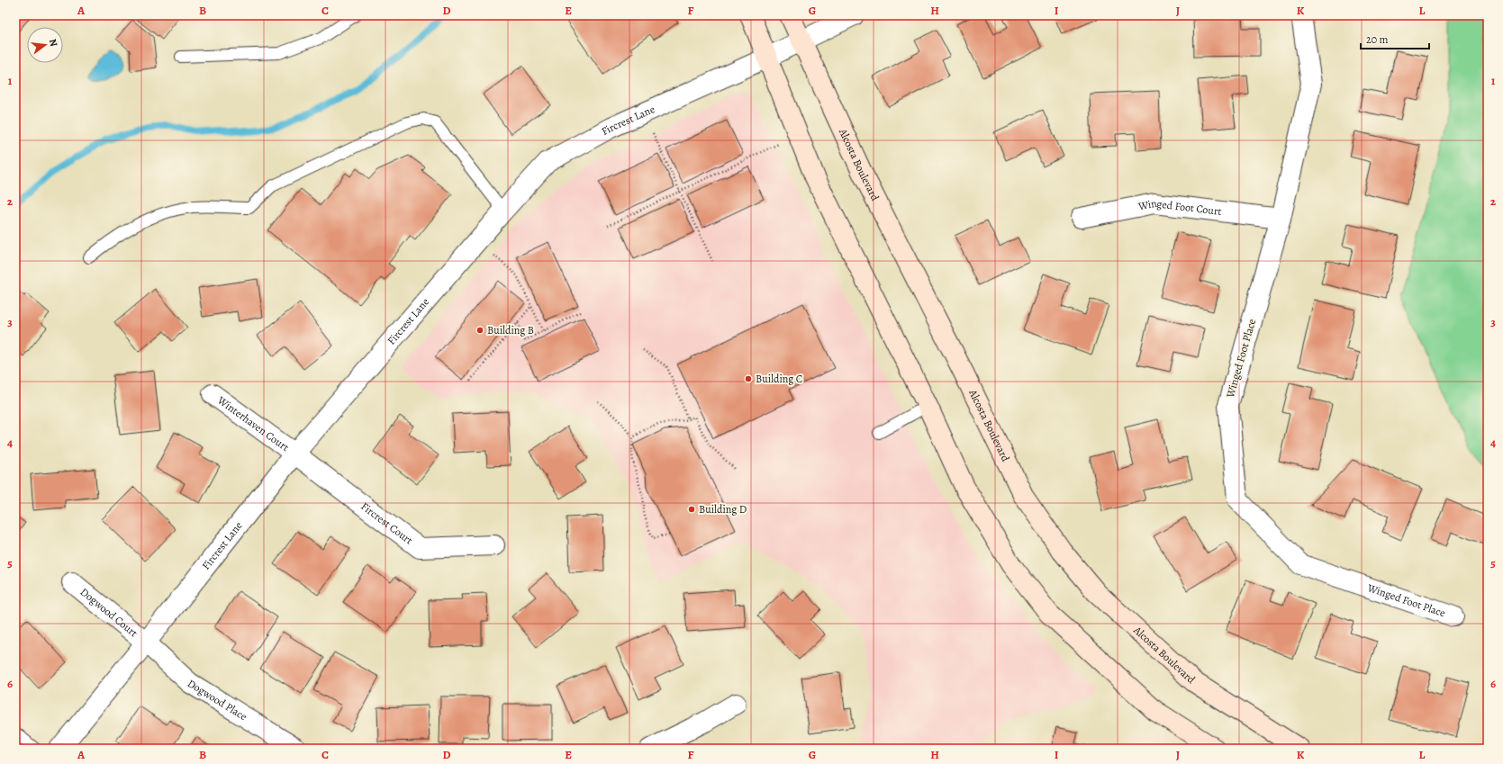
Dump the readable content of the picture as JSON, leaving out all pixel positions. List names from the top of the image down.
{
  "streets": {
    "main road": ["Alcosta Boulevard"],
    "street": [
      "Fircrest Lane",
      "Winged Foot Court",
      "Winged Foot Place",
      "Winterhaven Court",
      "Fircrest Court",
      "Dogwood Court",
      "Dogwood Place"
    ]
  },
  "crossings": [
    ["Fircrest Lane", "Alcosta Boulevard"],
    ["Fircrest Lane", "Winterhaven Court"],
    ["Fircrest Lane", "Fircrest Court"],
    ["Fircrest Lane", "Dogwood Court"],
    ["Fircrest Lane", "Dogwood Place"],
    ["Winged Foot Court", "Winged Foot Place"],
    ["Winterhaven Court", "Fircrest Court"],
    ["Dogwood Court", "Dogwood Place"]
  ],
  "places": ["Building B", "Building C", "Building D"],
  "scale_bar": "20 m",
  "north": "right",
  "grid": {
    "columns": [
      "A",
      "B",
      "C",
      "D",
      "E",
      "F",
      "G",
      "H",
      "I",
      "J",
      "K",
      "L"
    ],
    "rows": [
      "1",
      "2",
      "3",
      "4",
      "5",
      "6"
    ]
  }
}
